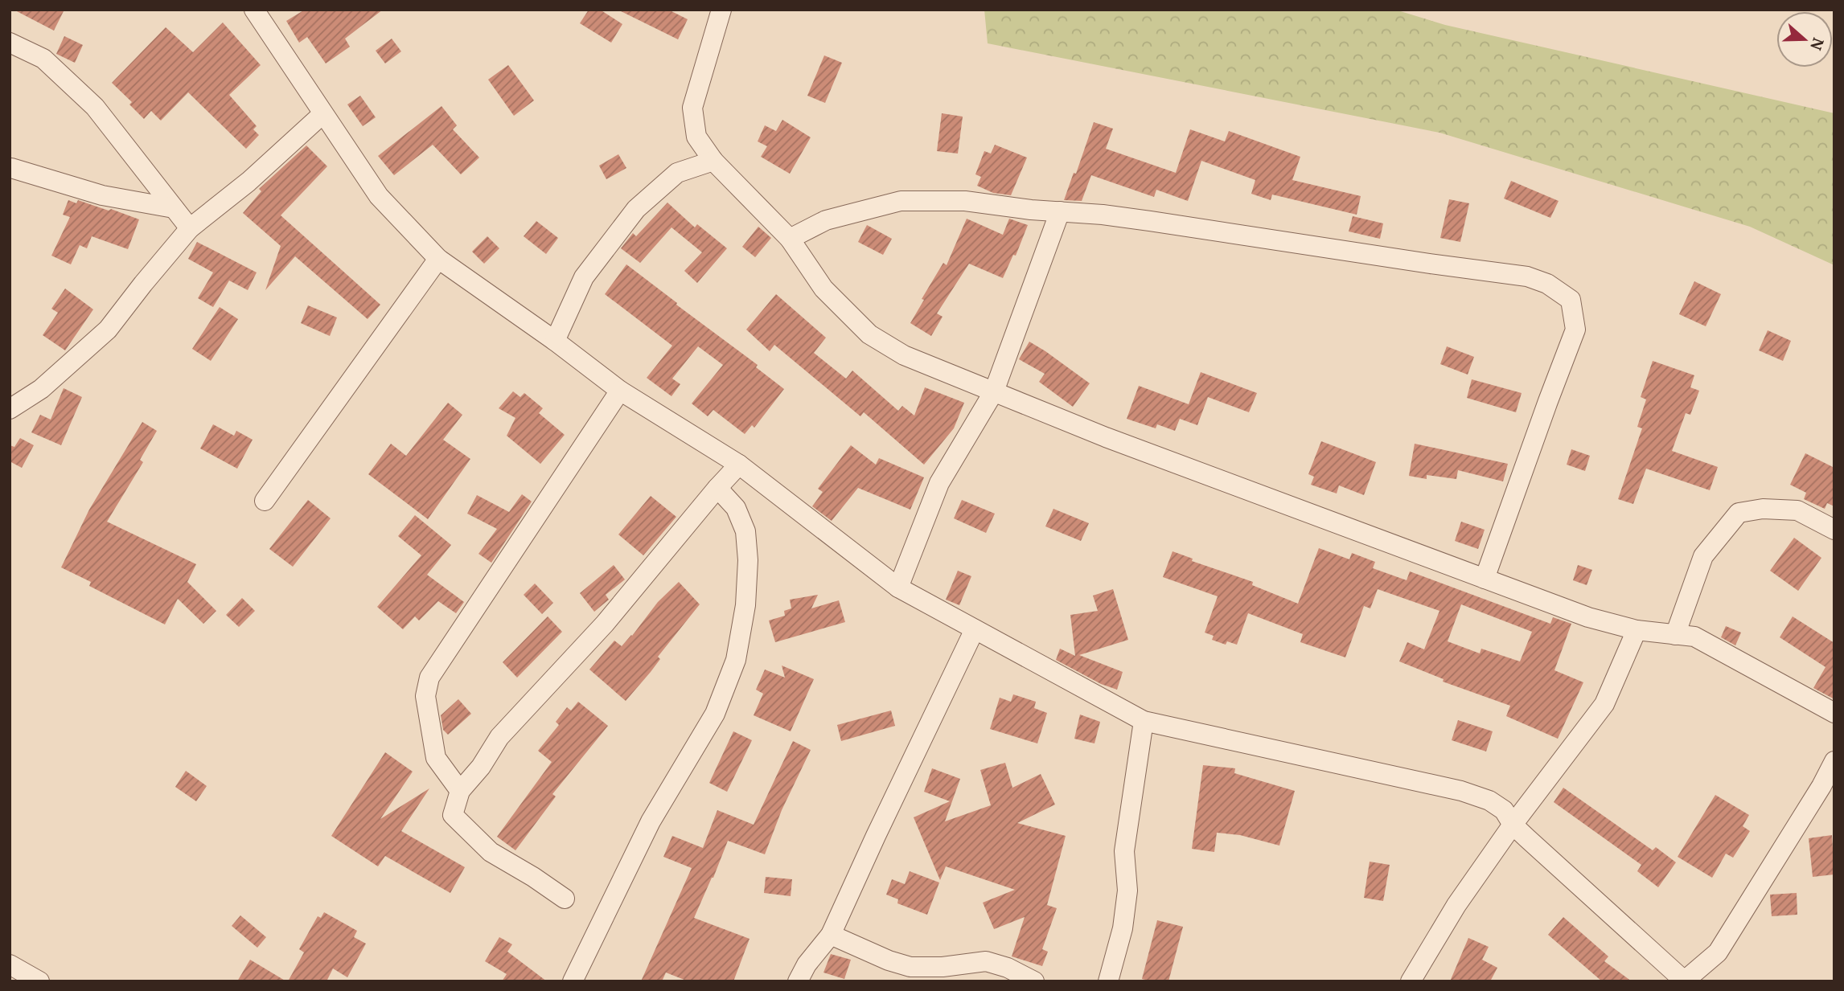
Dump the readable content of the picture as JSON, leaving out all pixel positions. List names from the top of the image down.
{
  "north": "right"
}
